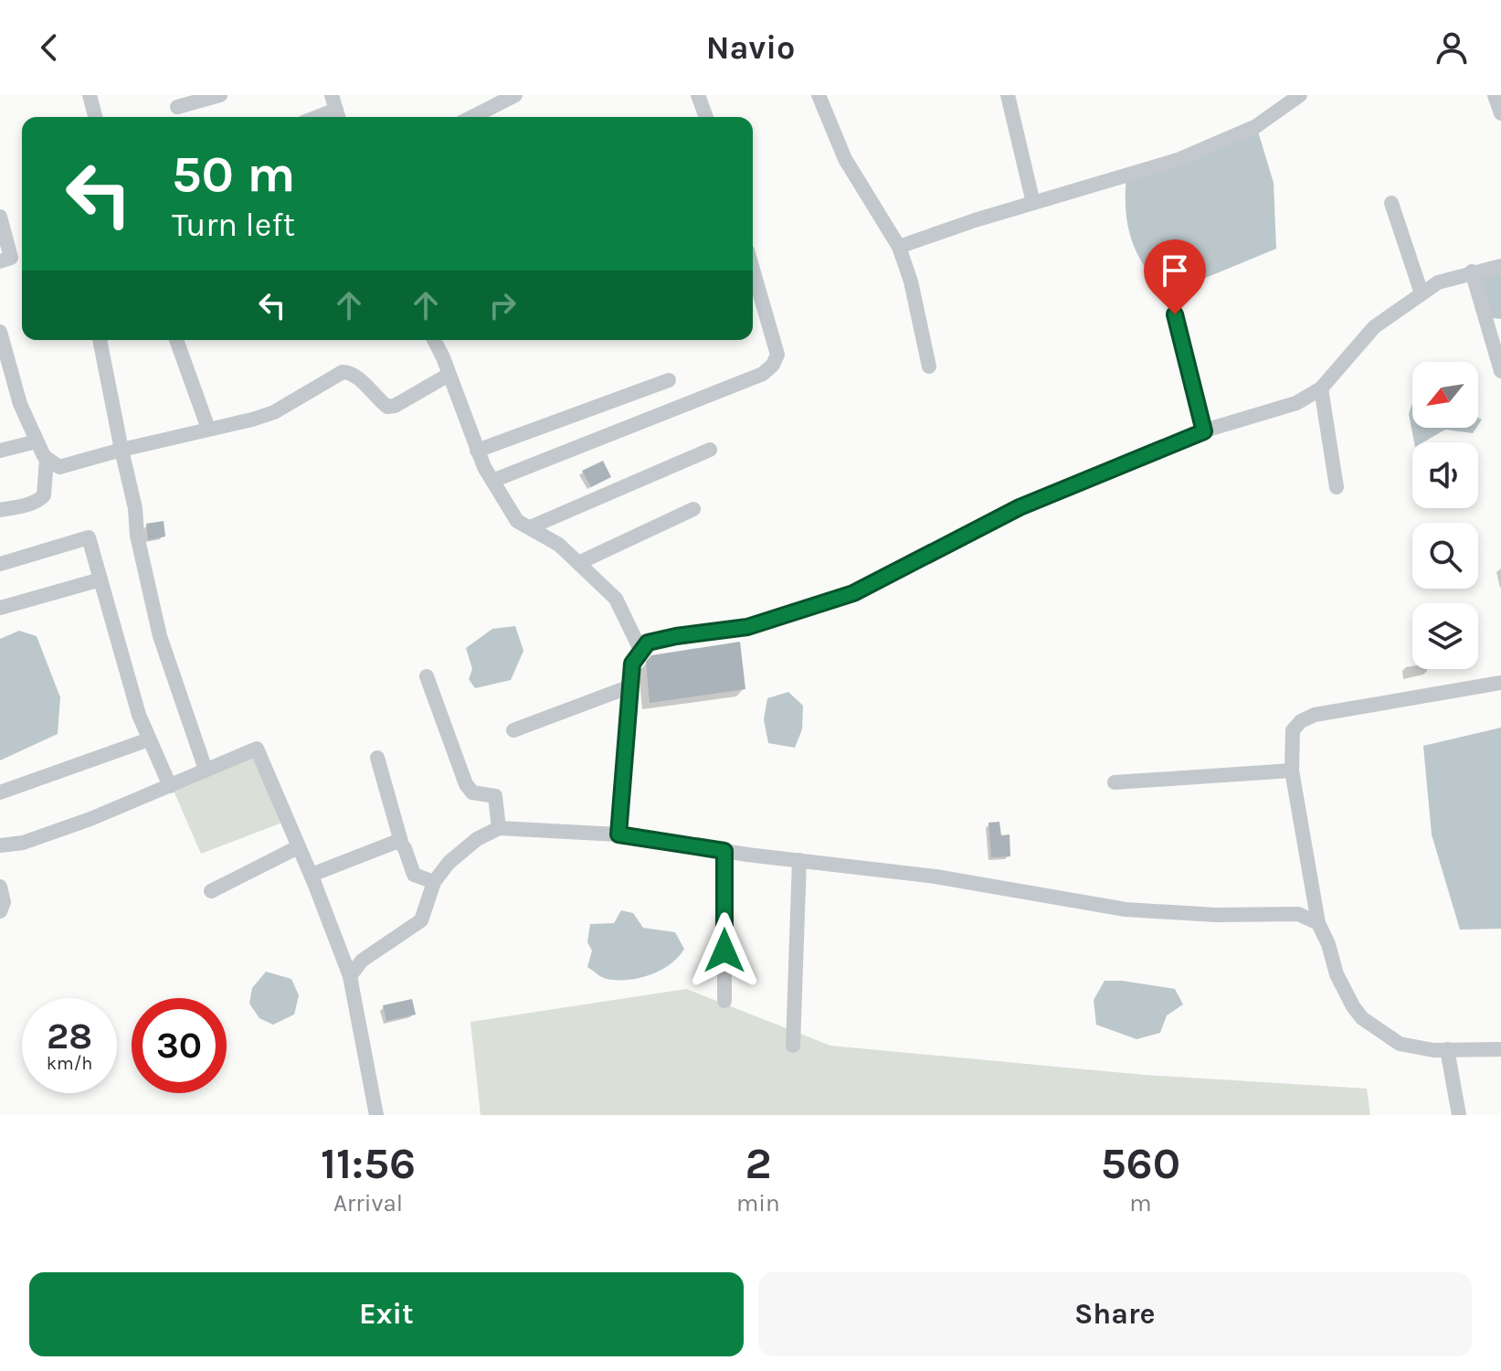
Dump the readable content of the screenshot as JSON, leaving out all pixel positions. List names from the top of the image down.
{
  "north": "bottom left",
  "page": {
    "header": "Navio",
    "turn": ["50 m", "Turn left"],
    "speed": "28 km/h",
    "limit": "30",
    "eta": [
      "11:56",
      "Arrival",
      "2",
      "min",
      "560",
      "m"
    ],
    "buttons": ["Exit", "Share"]
  }
}
